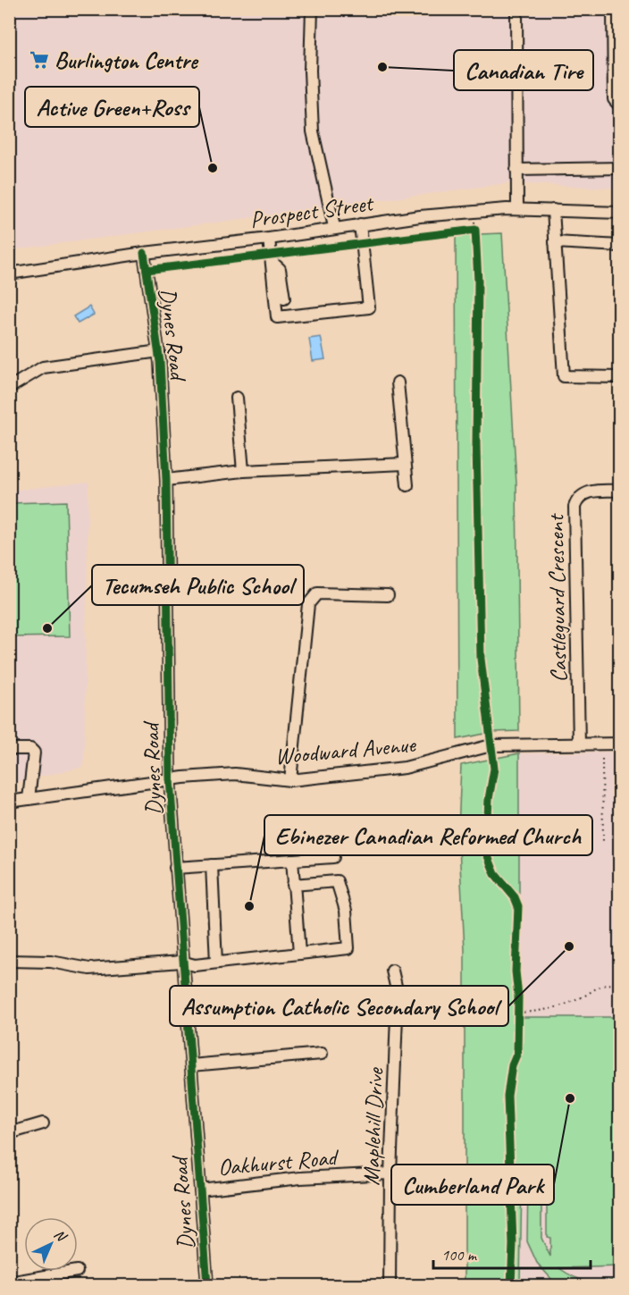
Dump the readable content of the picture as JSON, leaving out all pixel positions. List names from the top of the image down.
{
  "streets": {
    "street": [
      "Prospect Street",
      "Dynes Road",
      "Castleguard Crescent",
      "Woodward Avenue",
      "Maplehill Drive",
      "Oakhurst Road"
    ]
  },
  "crossings": [
    ["Prospect Street", "Dynes Road"],
    ["Dynes Road", "Woodward Avenue"],
    ["Dynes Road", "Oakhurst Road"],
    ["Castleguard Crescent", "Woodward Avenue"],
    ["Maplehill Drive", "Oakhurst Road"]
  ],
  "places": {
    "supermarket": ["Burlington Centre"],
    "other": [
      "Canadian Tire",
      "Active Green+Ross",
      "Tecumseh Public School",
      "Ebinezer Canadian Reformed Church",
      "Assumption Catholic Secondary School",
      "Cumberland Park"
    ]
  },
  "scale_bar": "100 m",
  "north": "top right"
}
